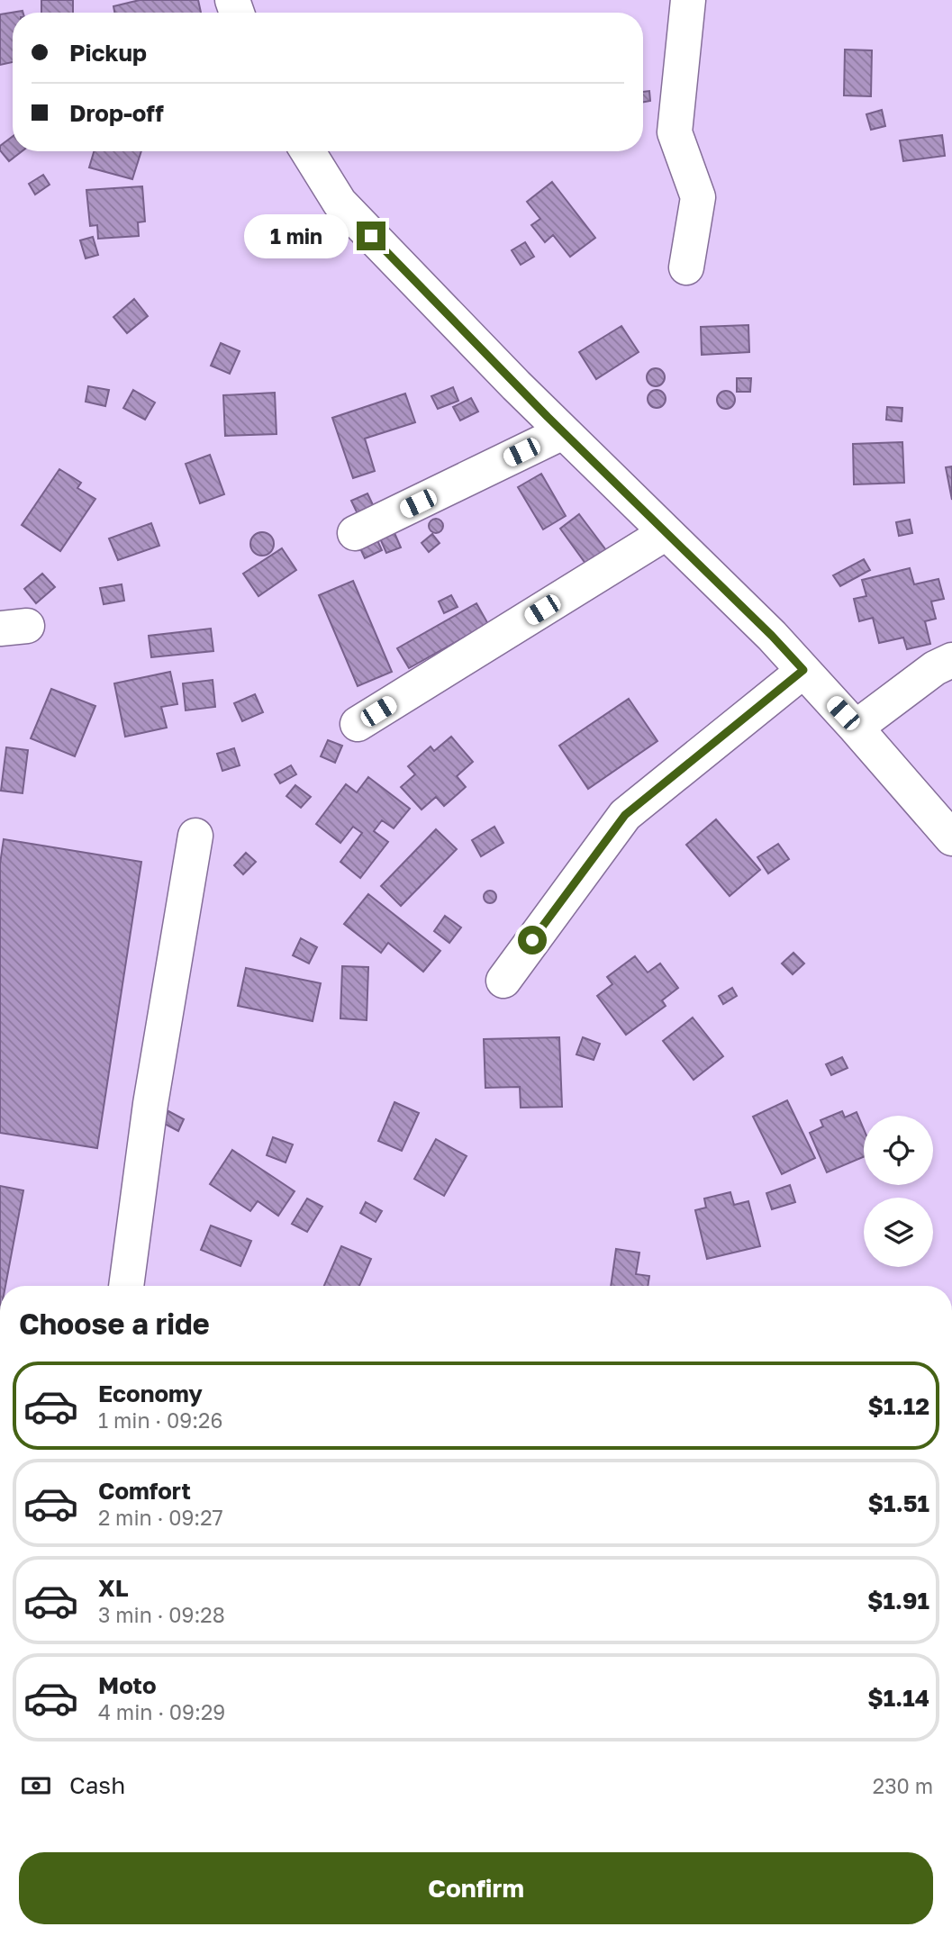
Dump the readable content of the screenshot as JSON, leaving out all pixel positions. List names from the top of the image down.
{
  "page": {
    "banner": ["Pickup", "Drop-off"],
    "bubble": "1 min",
    "heading": "Choose a ride",
    "list": [
      {
        "name": "Economy",
        "note": "1 min · 09:26",
        "value": "$1.12"
      },
      {
        "name": "Comfort",
        "note": "2 min · 09:27",
        "value": "$1.51"
      },
      {
        "name": "XL",
        "note": "3 min · 09:28",
        "value": "$1.91"
      },
      {
        "name": "Moto",
        "note": "4 min · 09:29",
        "value": "$1.14"
      }
    ],
    "pay": ["Cash", "230 m"],
    "buttons": "Confirm"
  }
}
